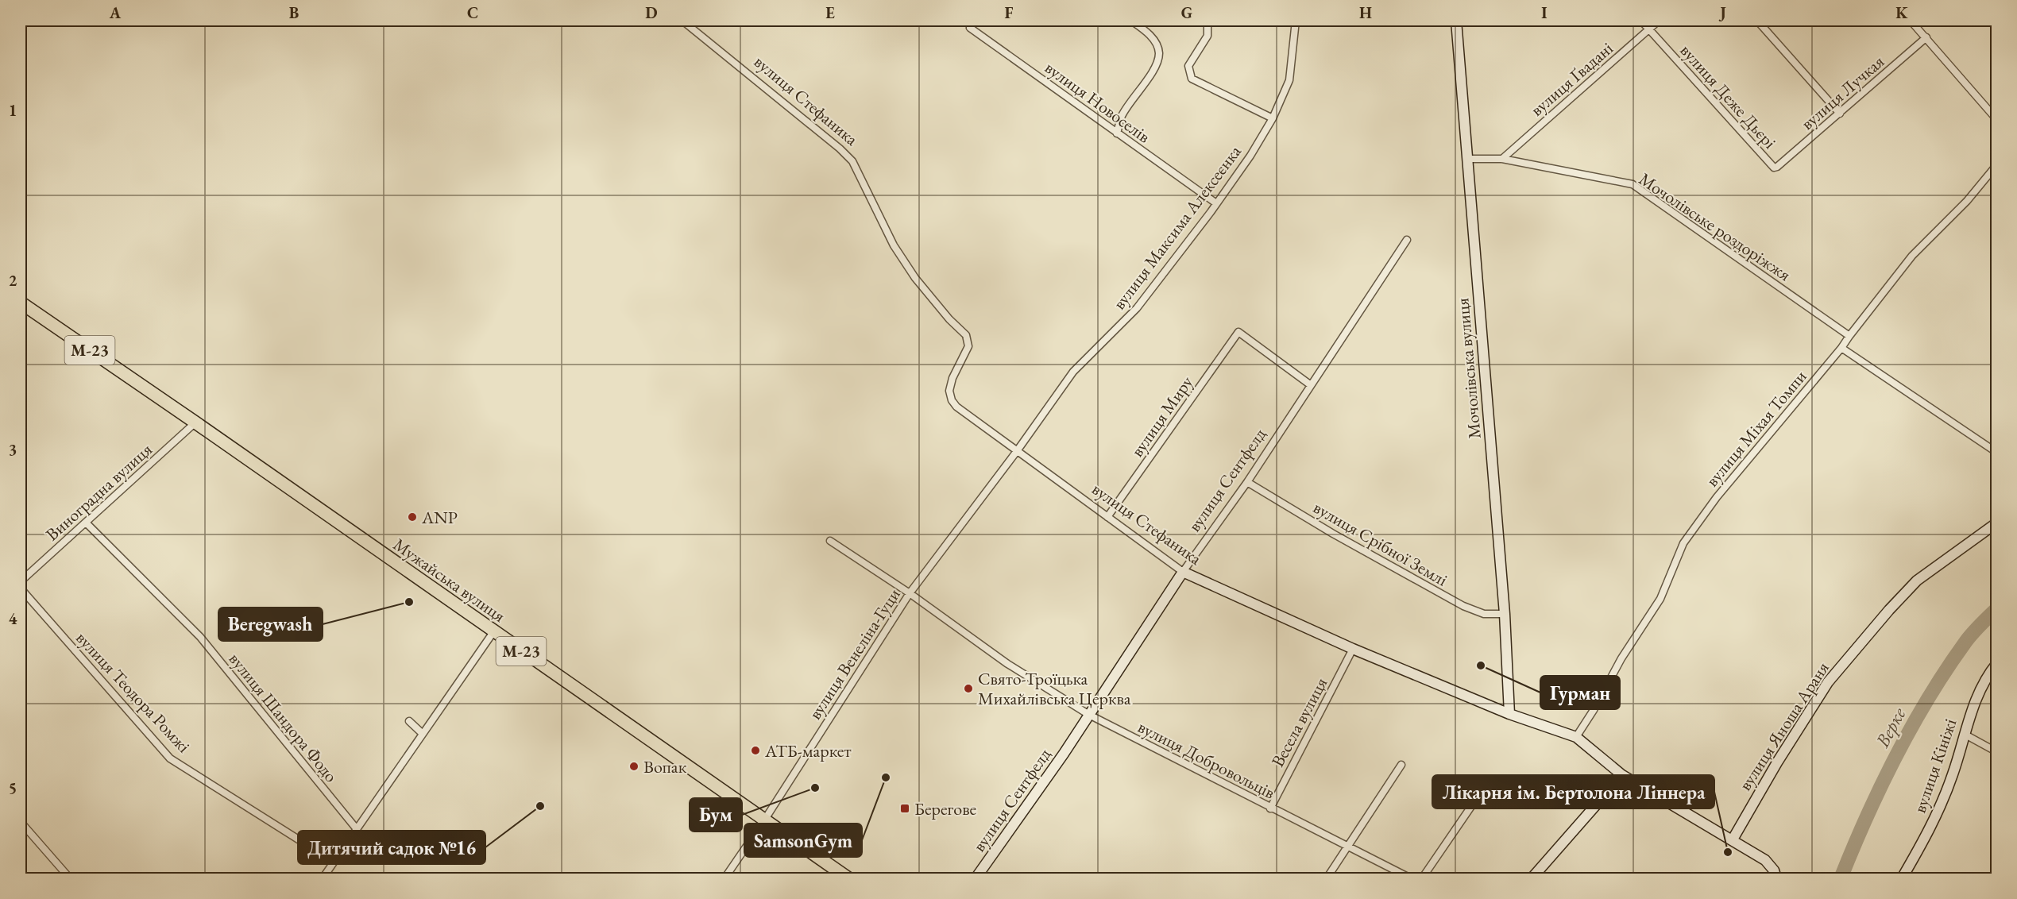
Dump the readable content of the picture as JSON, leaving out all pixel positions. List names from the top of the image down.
{
  "streets": {
    "highway": ["М-23", "Мужайська вулиця"],
    "street": [
      "вулиця Ґвадані",
      "вулиця Лучкая",
      "вулиця Деже Дьєрі",
      "вулиця Стефаника",
      "вулиця Новоселів",
      "Мочолівське роздоріжжя",
      "вулиця Максима Алексеєнка",
      "Мочолівська вулиця",
      "вулиця Миру",
      "вулиця Міхая Томпи",
      "вулиця Сентфелд",
      "Виноградна вулиця",
      "вулиця Срібної Землі",
      "вулиця Венеліна-Гуци",
      "вулиця Теодора Ромжі",
      "вулиця Шандора Фодо",
      "Весела вулиця",
      "вулиця Яноша Араня",
      "вулиця Добровольців",
      "вулиця Кініжі"
    ]
  },
  "crossings": [
    ["вулиця Ґвадані", "вулиця Деже Дьєрі"],
    ["вулиця Ґвадані", "Мочолівське роздоріжжя"],
    ["вулиця Лучкая", "вулиця Деже Дьєрі"],
    ["вулиця Стефаника", "вулиця Максима Алексеєнка"],
    ["вулиця Стефаника", "Мочолівська вулиця"],
    ["вулиця Стефаника", "вулиця Миру"],
    ["вулиця Стефаника", "вулиця Міхая Томпи"],
    ["вулиця Стефаника", "вулиця Сентфелд"],
    ["вулиця Стефаника", "вулиця Венеліна-Гуци"],
    ["вулиця Стефаника", "Весела вулиця"],
    ["вулиця Стефаника", "вулиця Яноша Араня"],
    ["вулиця Новоселів", "вулиця Максима Алексеєнка"],
    ["Мочолівське роздоріжжя", "Мочолівська вулиця"],
    ["Мочолівське роздоріжжя", "вулиця Міхая Томпи"],
    ["вулиця Максима Алексеєнка", "вулиця Венеліна-Гуци"],
    ["М-23", "Виноградна вулиця"],
    ["М-23", "Мужайська вулиця"],
    ["Мочолівська вулиця", "вулиця Срібної Землі"],
    ["вулиця Миру", "вулиця Сентфелд"],
    ["вулиця Сентфелд", "вулиця Срібної Землі"],
    ["вулиця Сентфелд", "вулиця Добровольців"],
    ["Виноградна вулиця", "Мужайська вулиця"],
    ["Виноградна вулиця", "вулиця Шандора Фодо"],
    ["Мужайська вулиця", "вулиця Венеліна-Гуци"],
    ["вулиця Венеліна-Гуци", "вулиця Добровольців"],
    ["Весела вулиця", "вулиця Добровольців"]
  ],
  "water": ["Верке"],
  "places": {
    "other": [
      "ANP",
      "Beregwash",
      "Гурман",
      "Свято-Троїцька Михайлівська Церква",
      "АТБ-маркет",
      "Вопак",
      "SamsonGym",
      "Бум",
      "Дитячий садок №16",
      "Лікарня ім. Бертолона Ліннера"
    ],
    "transit": ["Берегове"]
  },
  "grid": {
    "columns": [
      "A",
      "B",
      "C",
      "D",
      "E",
      "F",
      "G",
      "H",
      "I",
      "J",
      "K"
    ],
    "rows": [
      "1",
      "2",
      "3",
      "4",
      "5"
    ]
  }
}
